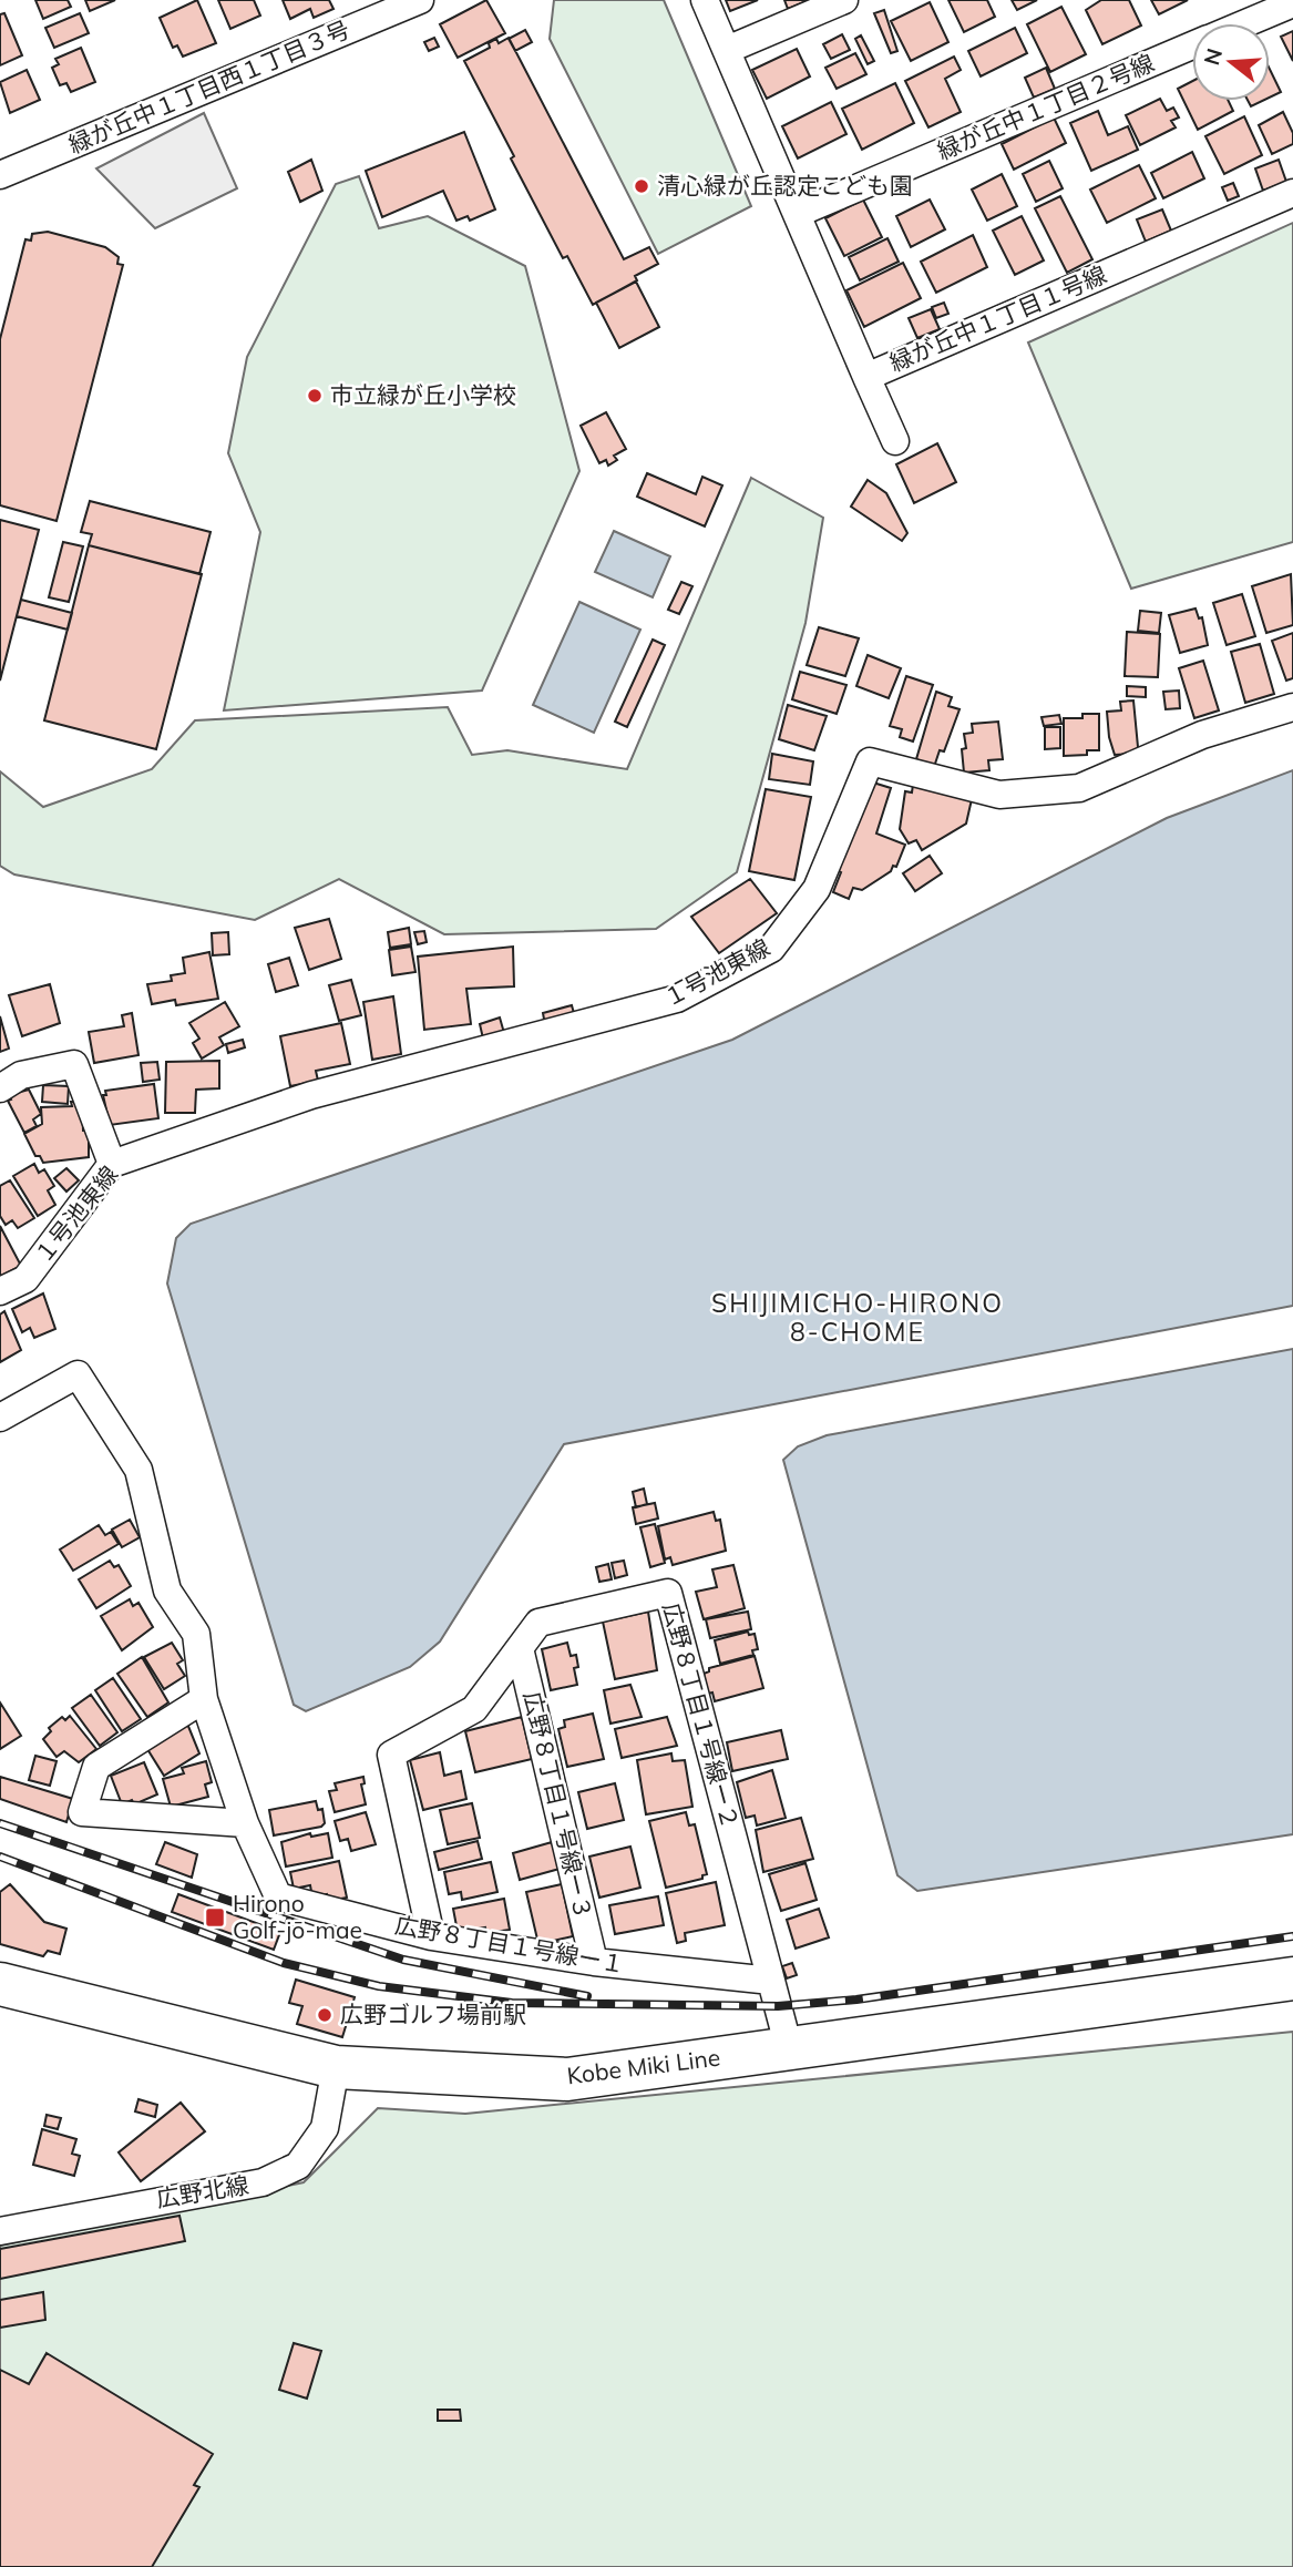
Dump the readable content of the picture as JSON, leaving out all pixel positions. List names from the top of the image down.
{
  "streets": {
    "main road": ["Kobe Miki Line"],
    "street": [
      "緑が丘中１丁目西１丁目３号",
      "緑が丘中１丁目２号線",
      "緑が丘中１丁目１号線",
      "１号池東線",
      "広野８丁目１号線ー２",
      "広野８丁目１号線ー３",
      "広野８丁目１号線ー１",
      "広野北線"
    ]
  },
  "crossings": [
    ["緑が丘中１丁目２号線", "緑が丘中１丁目１号線"],
    ["広野８丁目１号線ー２", "広野８丁目１号線ー３"],
    ["広野８丁目１号線ー２", "広野８丁目１号線ー１"],
    ["広野８丁目１号線ー３", "広野８丁目１号線ー１"],
    ["Kobe Miki Line", "広野北線"]
  ],
  "districts": ["SHIJIMICHO-HIRONO 8-CHOME"],
  "places": {
    "other": ["清心緑が丘認定こども園", "市立緑が丘小学校", "広野ゴルフ場前駅"],
    "transit": ["Hirono Golf-jō-mae"]
  },
  "north": "left"
}
